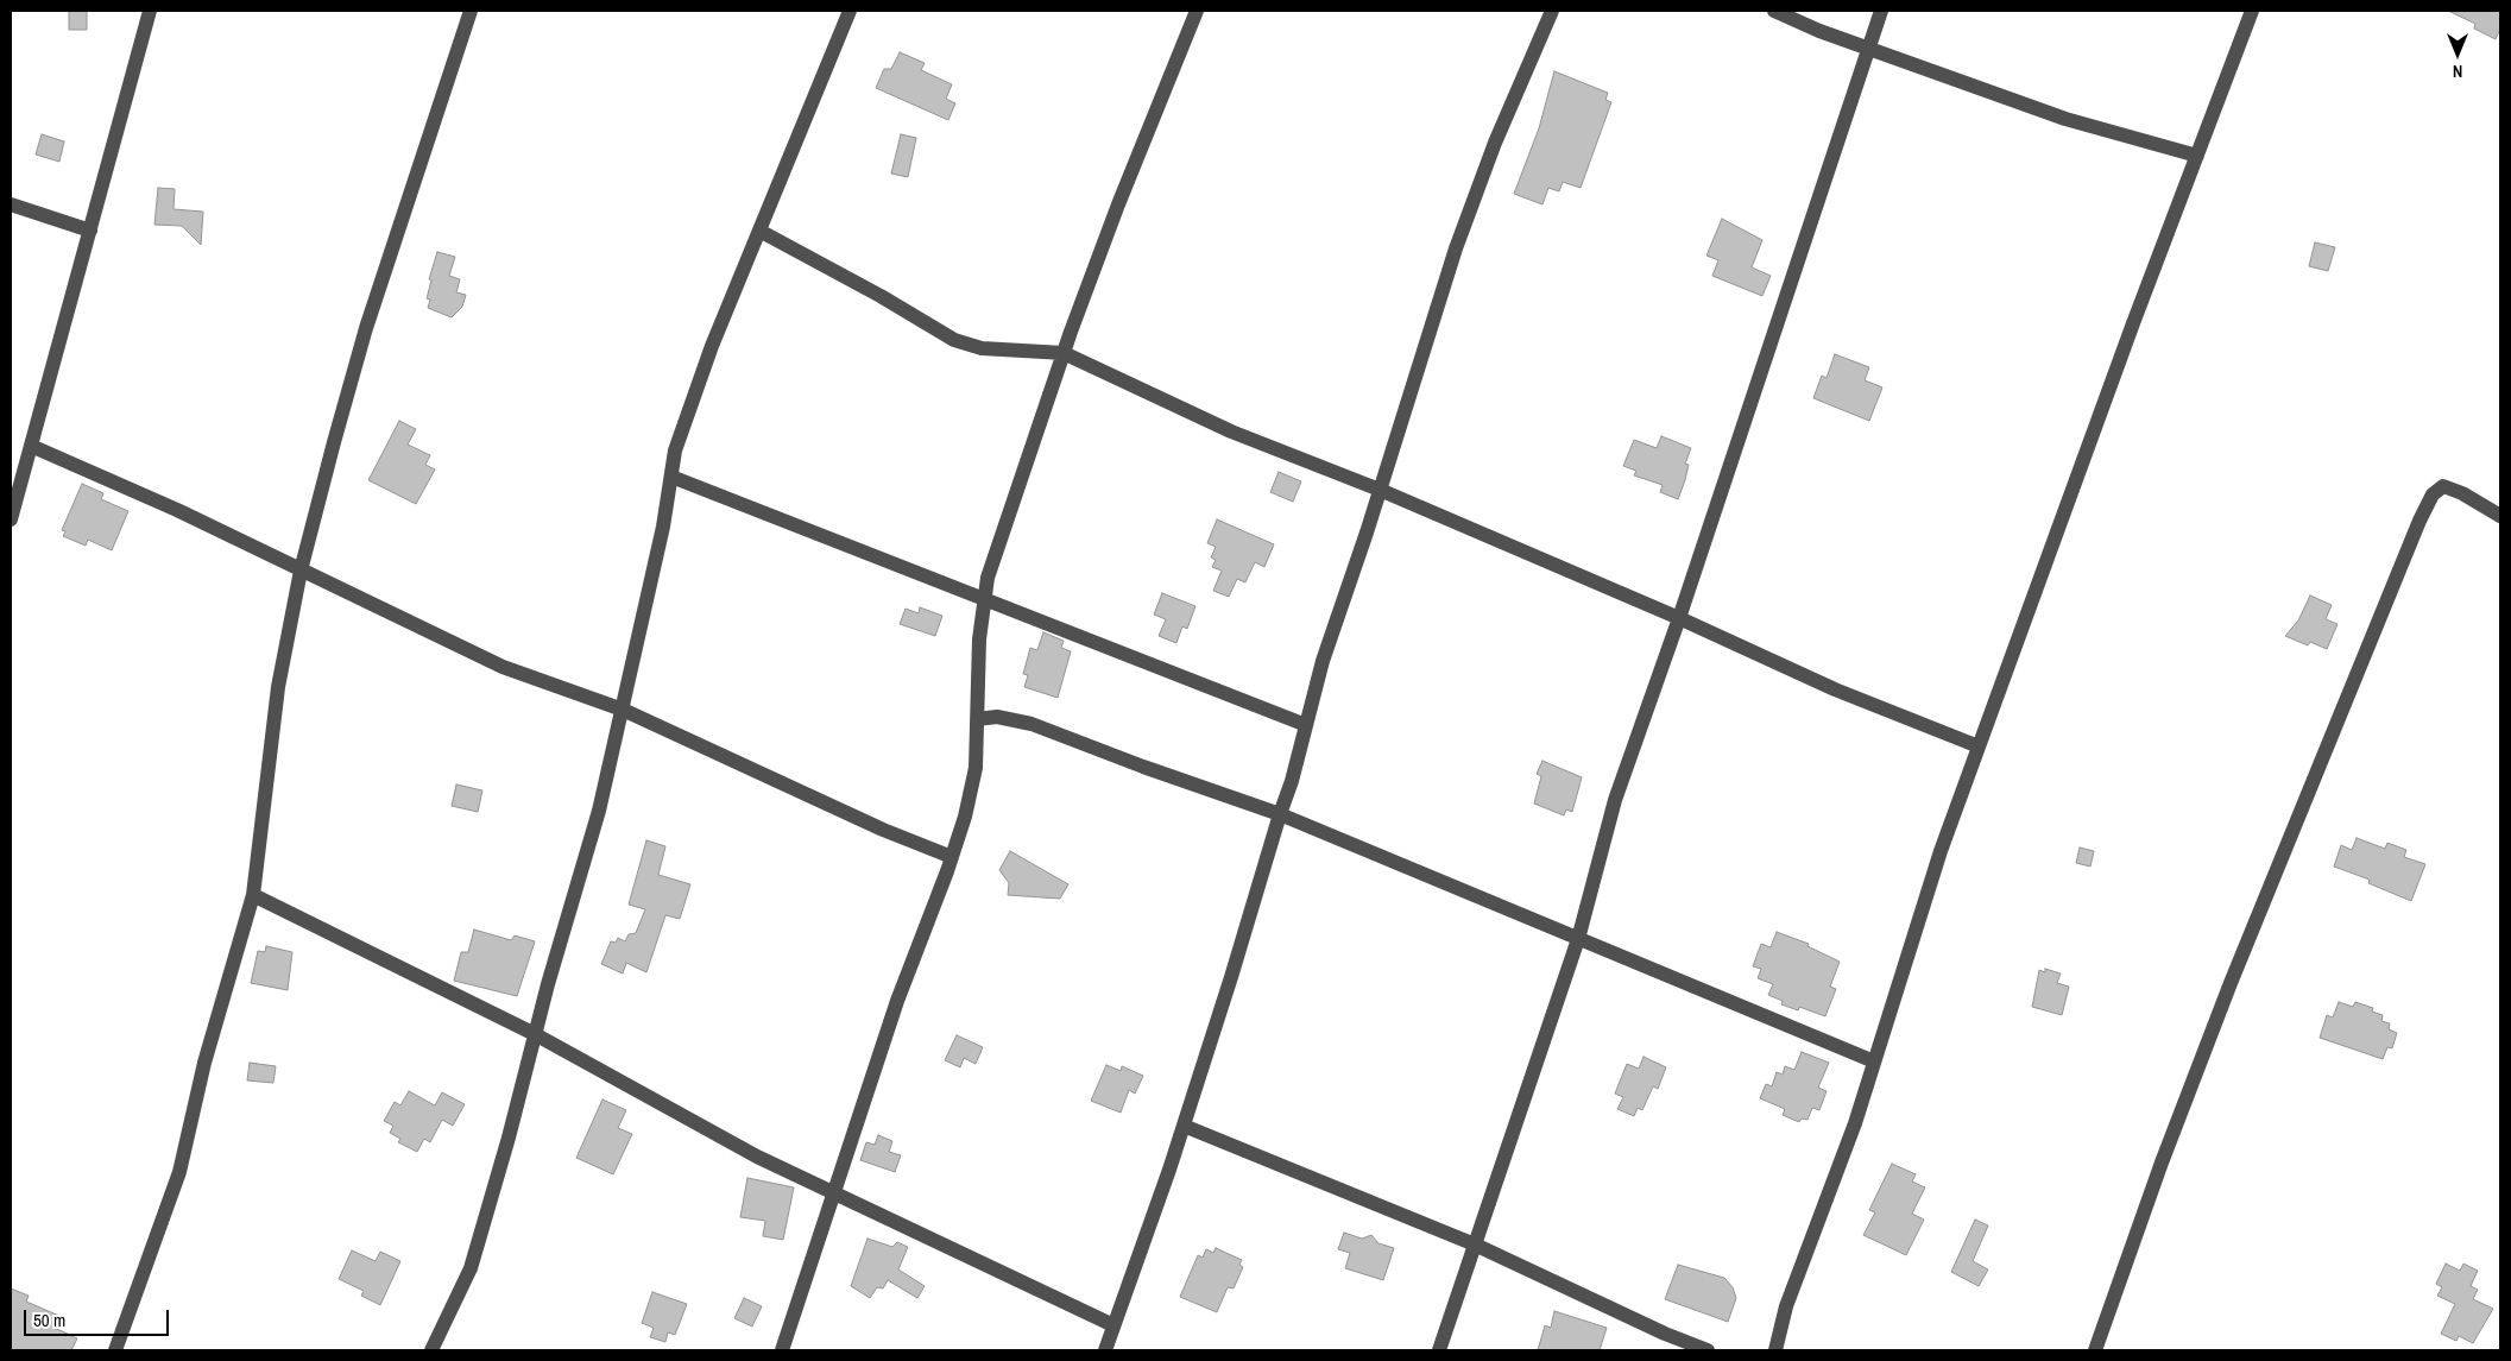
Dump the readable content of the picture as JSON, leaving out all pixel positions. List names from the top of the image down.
{
  "scale_bar": "50 m",
  "north": "bottom"
}
